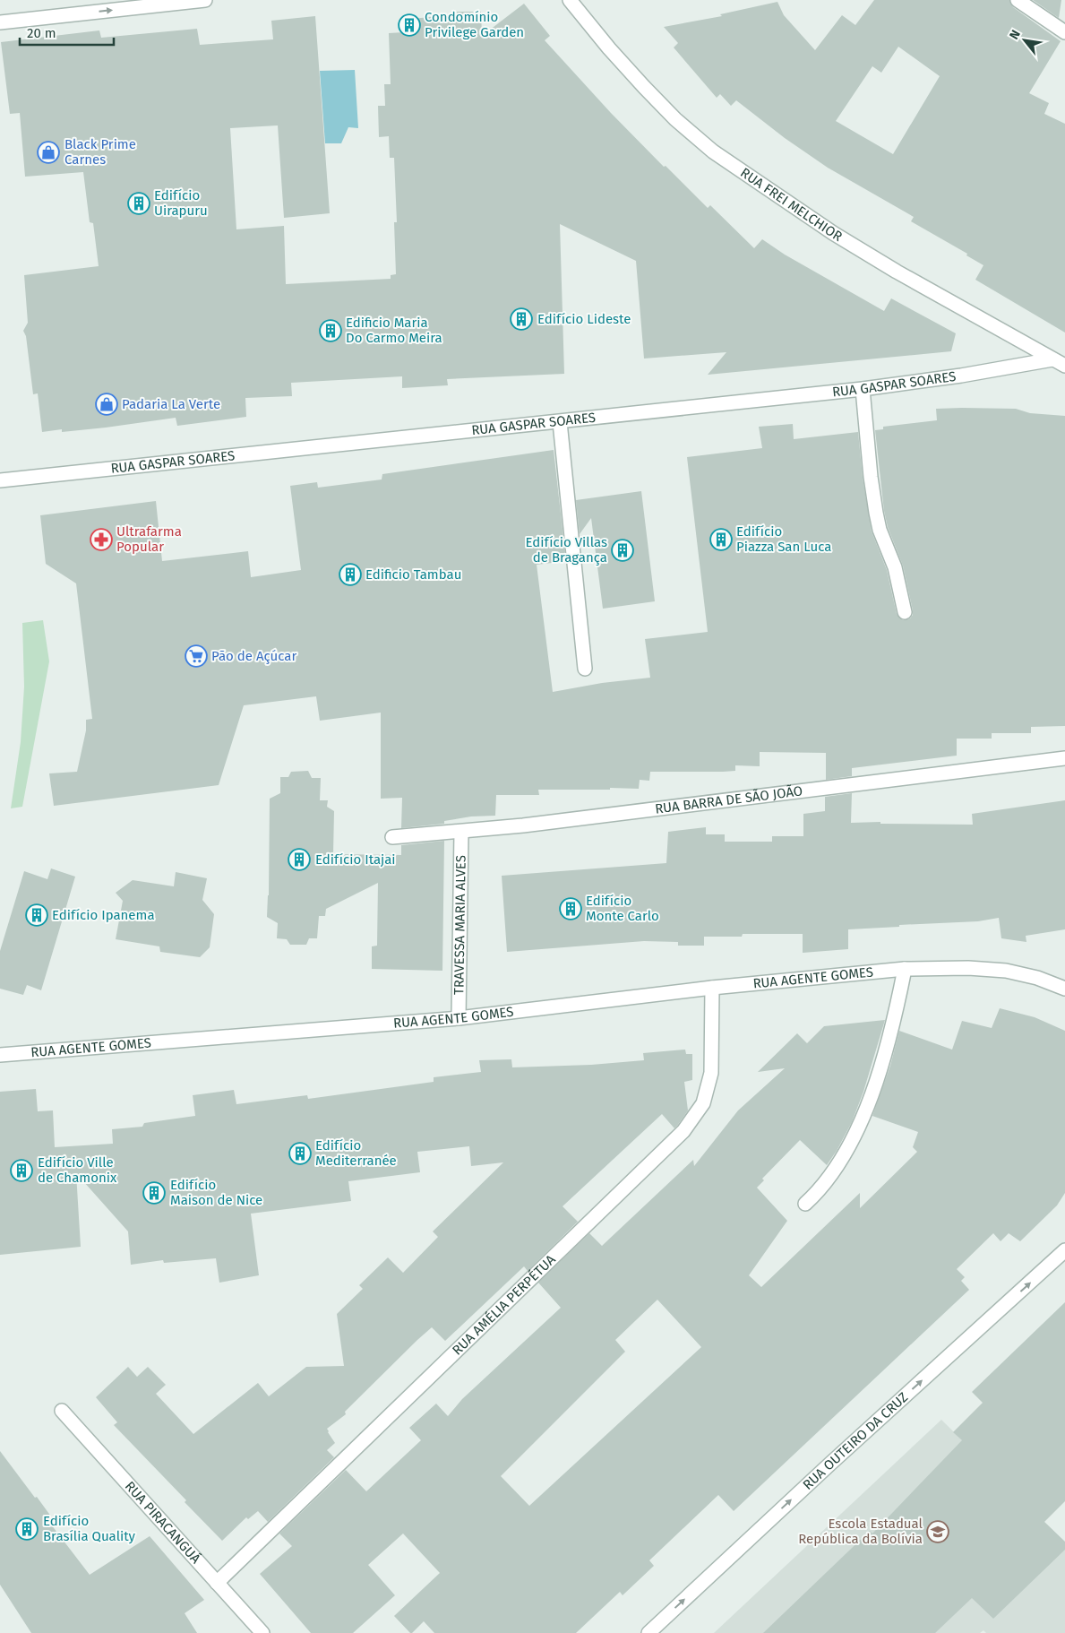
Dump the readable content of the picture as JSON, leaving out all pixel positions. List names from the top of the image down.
{
  "streets": {
    "street": [
      "RUA FREI MELCHIOR",
      "RUA GASPAR SOARES",
      "RUA BARRA DE SÃO JOÃO",
      "TRAVESSA MARIA ALVES",
      "RUA AGENTE GOMES",
      "RUA AMÉLIA PERPÉTUA",
      "RUA OUTEIRO DA CRUZ",
      "RUA PIRACANGUÁ"
    ]
  },
  "crossings": [
    ["RUA FREI MELCHIOR", "RUA GASPAR SOARES"],
    ["RUA BARRA DE SÃO JOÃO", "TRAVESSA MARIA ALVES"],
    ["TRAVESSA MARIA ALVES", "RUA AGENTE GOMES"],
    ["RUA AGENTE GOMES", "RUA AMÉLIA PERPÉTUA"],
    ["RUA AMÉLIA PERPÉTUA", "RUA PIRACANGUÁ"]
  ],
  "one_way": ["RUA OUTEIRO DA CRUZ"],
  "places": {
    "building": [
      "Condomínio Privilege Garden",
      "Edifício Uirapuru",
      "Edifício Lideste",
      "Edificio Maria Do Carmo Meira",
      "Edifício Piazza San Luca",
      "Edifício Villas de Bragança",
      "Edificio Tambau",
      "Edifício Itajai",
      "Edifício Monte Carlo",
      "Edifício Ipanema",
      "Edifício Mediterranée",
      "Edifício Ville de Chamonix",
      "Edifício Maison de Nice",
      "Edifício Brasília Quality"
    ],
    "shop": ["Black Prime Carnes", "Padaria La Verte"],
    "pharmacy": ["Ultrafarma Popular"],
    "supermarket": ["Pão de Açúcar"],
    "school or university": ["Escola Estadual República da Bolívia"]
  },
  "scale_bar": "20 m",
  "north": "top left"
}
